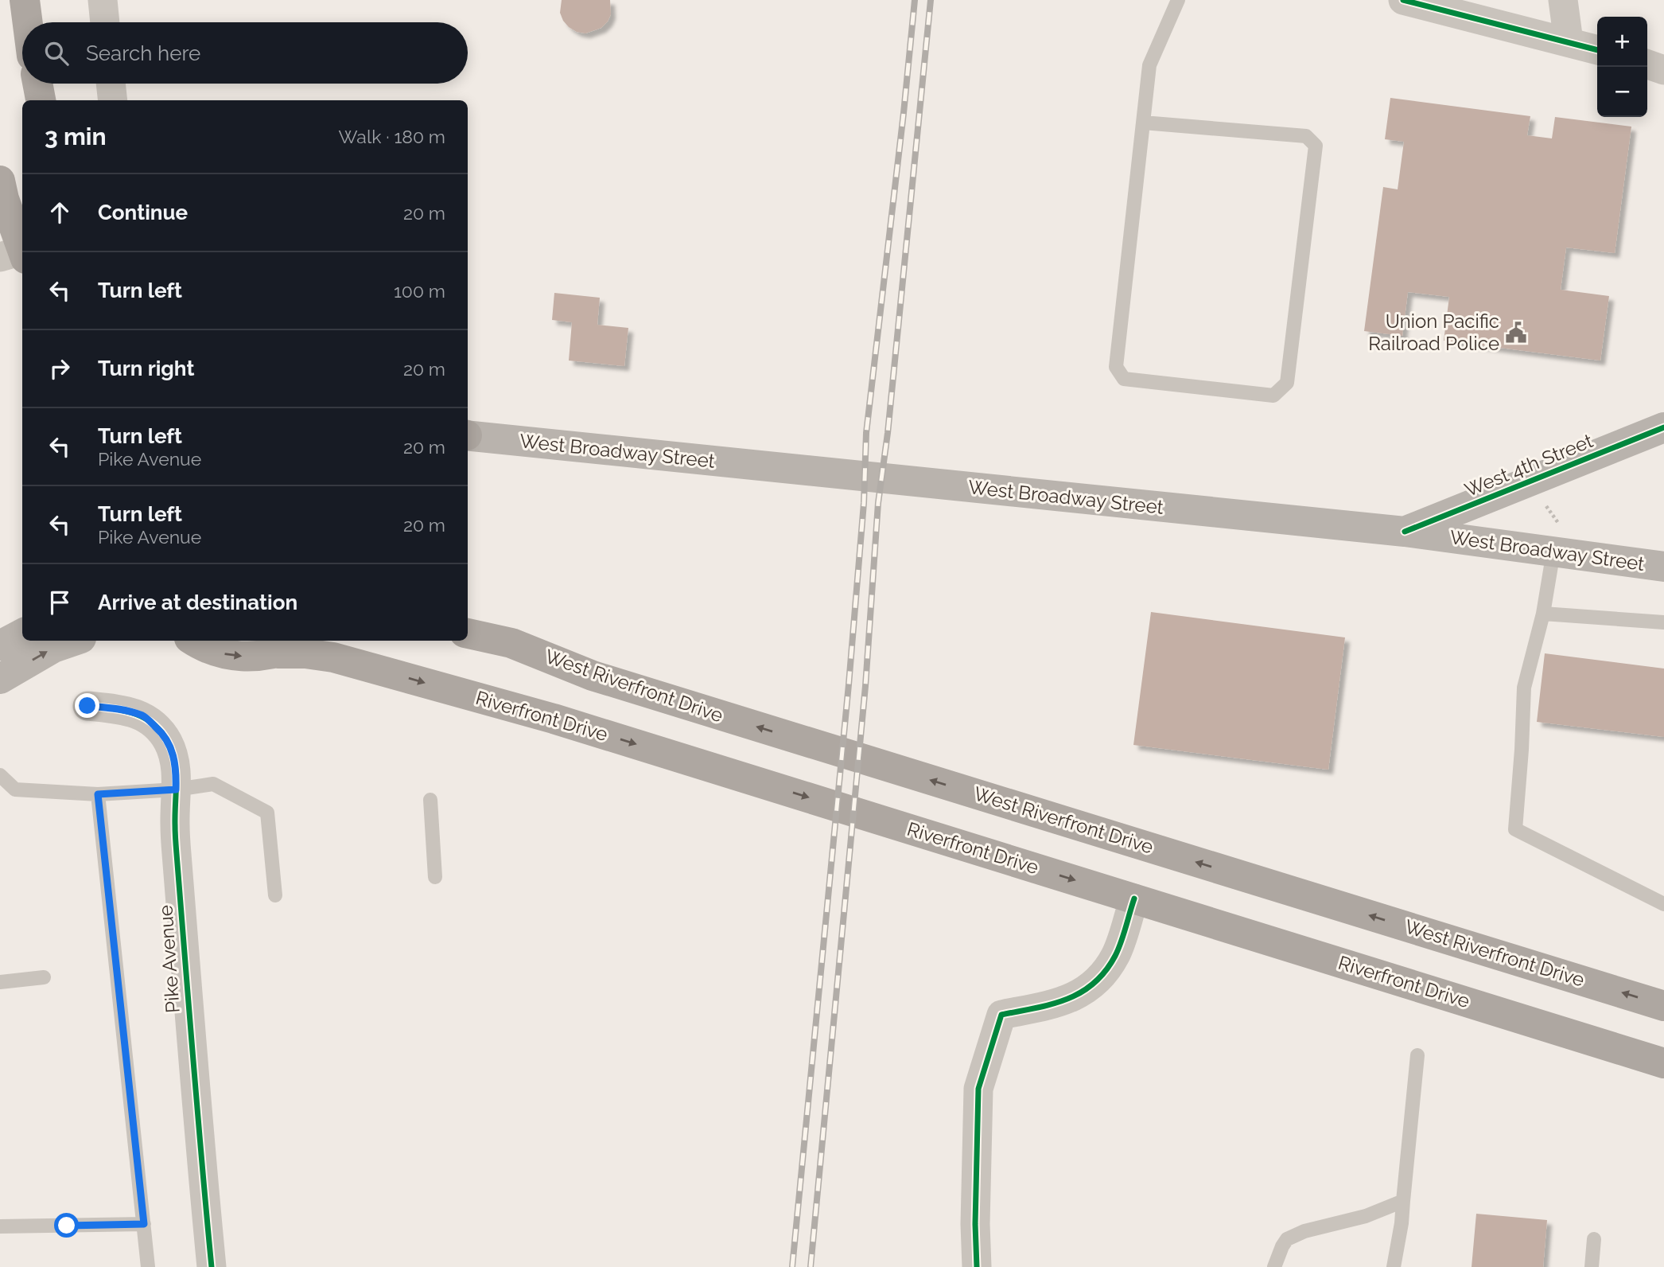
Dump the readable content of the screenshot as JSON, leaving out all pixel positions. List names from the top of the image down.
{
  "streets": {
    "main road": [
      "West Broadway Street",
      "West 4th Street",
      "West Riverfront Drive",
      "Riverfront Drive"
    ],
    "street": ["Pike Avenue"]
  },
  "crossings": [
    ["West Broadway Street", "West 4th Street"]
  ],
  "one_way": ["West Riverfront Drive", "Riverfront Drive"],
  "places": {
    "public building": ["Union Pacific Railroad Police"]
  },
  "page": {
    "map_buttons": ["+", "−"],
    "search": "Search here",
    "heading": ["3 min", "Walk · 180 m"],
    "list": [
      ["Continue", "20 m"],
      ["Turn left", "100 m"],
      ["Turn right", "20 m"],
      ["Turn left", "Pike Avenue", "20 m"],
      ["Turn left", "Pike Avenue", "20 m"],
      "Arrive at destination"
    ]
  }
}
